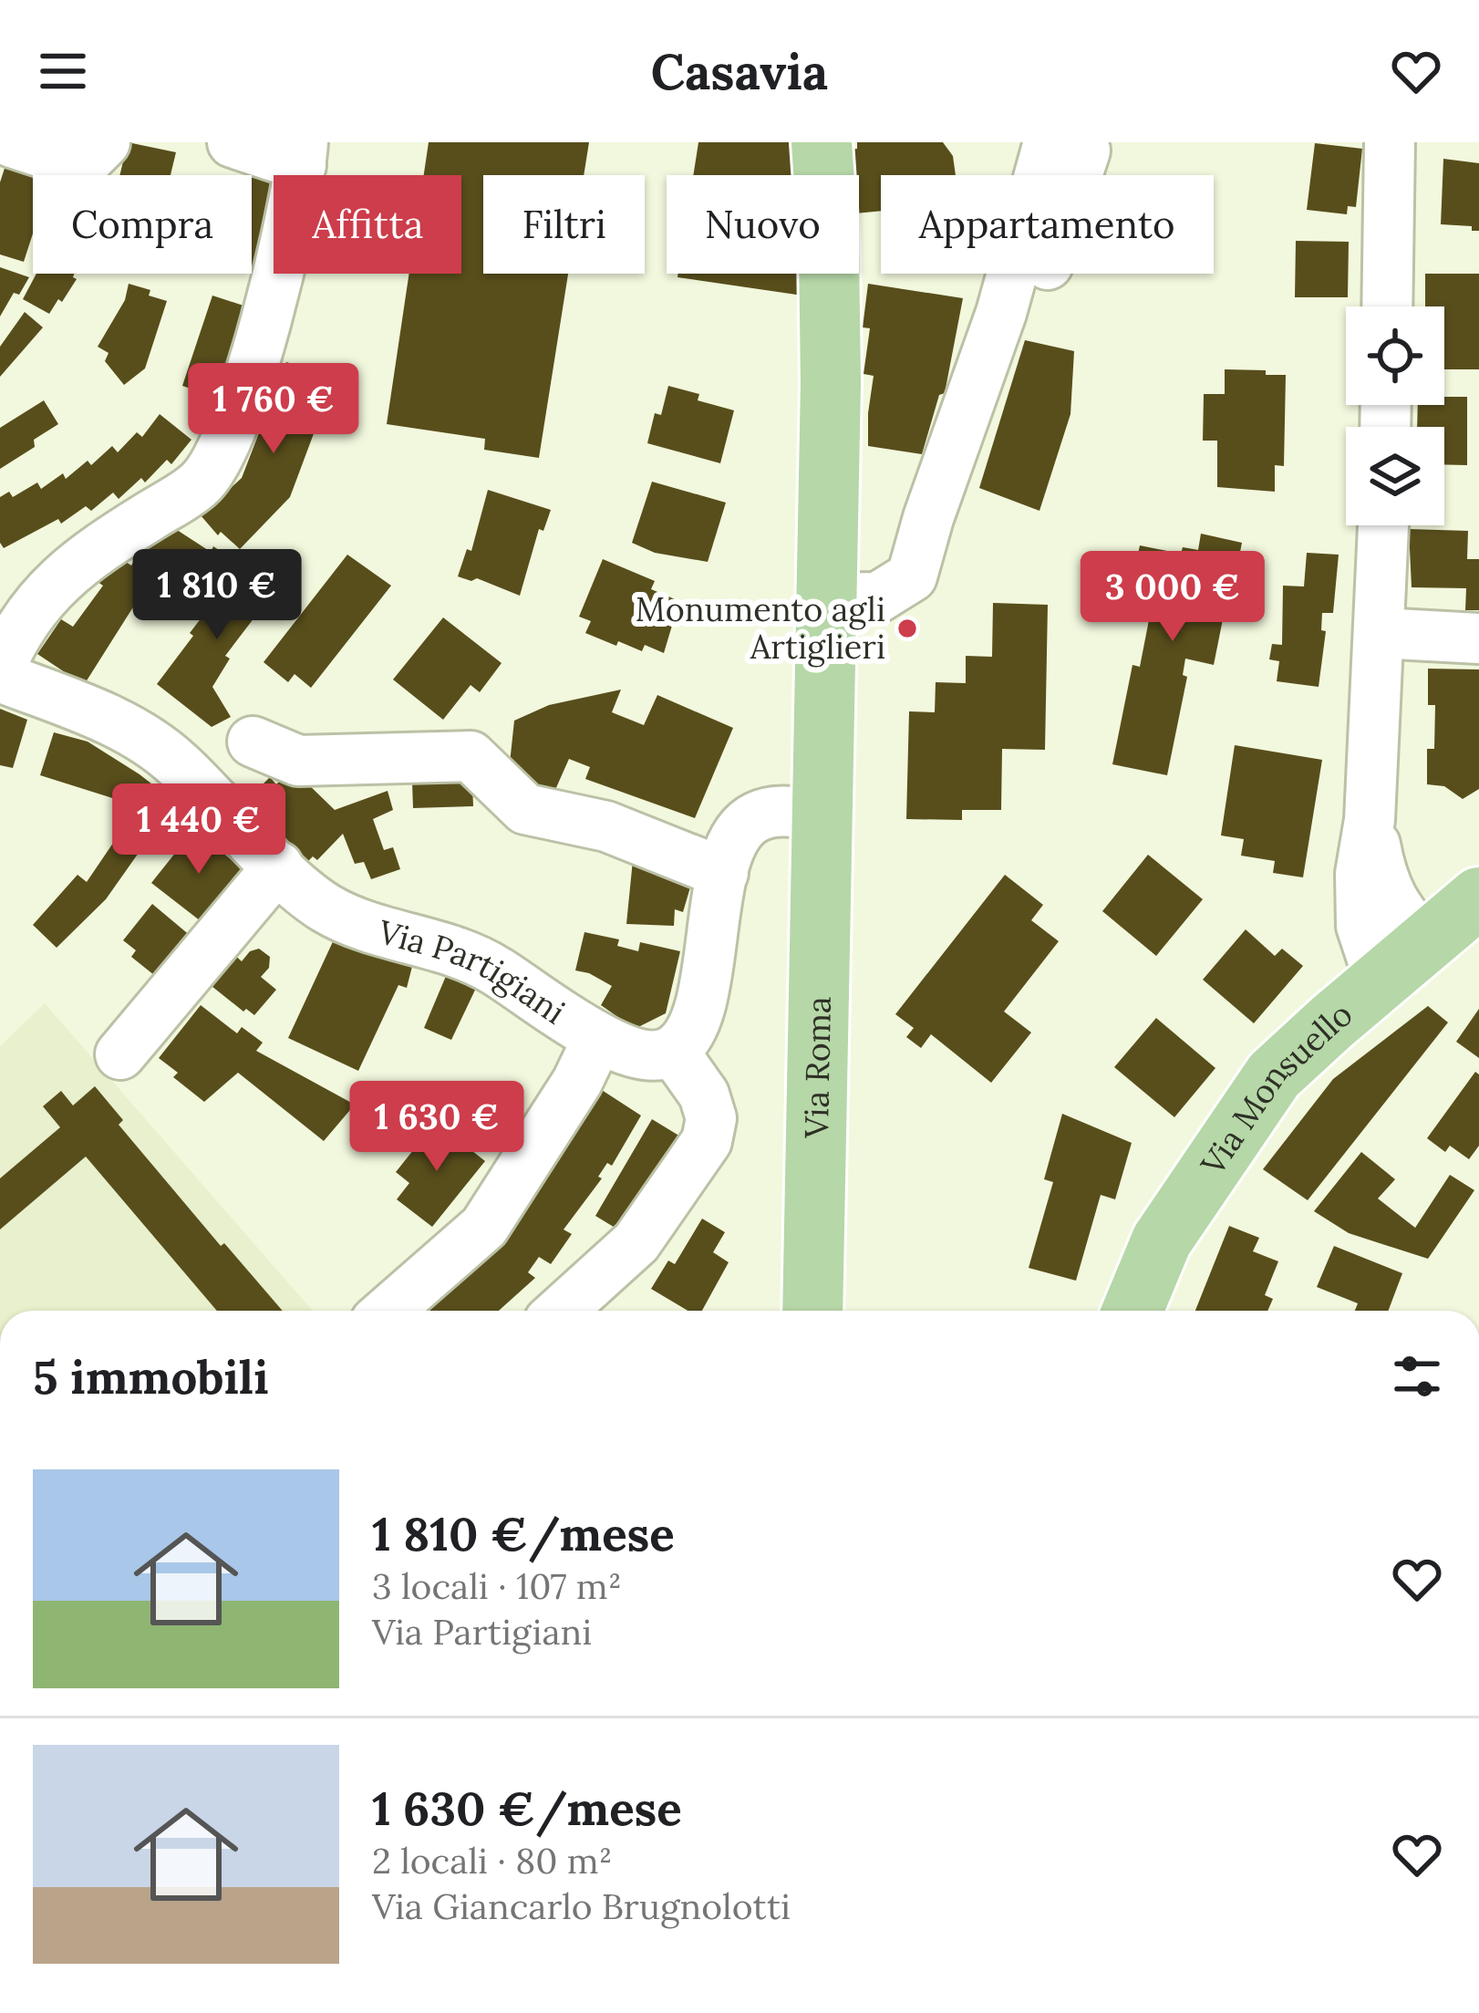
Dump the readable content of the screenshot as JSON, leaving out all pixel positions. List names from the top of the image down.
{
  "streets": {
    "main road": ["Via Roma", "Via Monsuello"],
    "street": ["Via Partigiani"]
  },
  "places": ["Monumento agli Artiglieri"],
  "page": {
    "header": "Casavia",
    "chip": [
      "Compra",
      "Affitta",
      "Filtri",
      "Nuovo",
      "Appartamento"
    ],
    "price": [
      "1 760 €",
      "1 810 €",
      "3 000 €",
      "1 440 €",
      "1 630 €"
    ],
    "heading": "5 immobili",
    "list": [
      {
        "name": "1 810 €/mese",
        "note": "3 locali · 107 m² · Via Partigiani"
      },
      {
        "name": "1 630 €/mese",
        "note": "2 locali · 80 m² · Via Giancarlo Brugnolotti"
      }
    ]
  }
}
